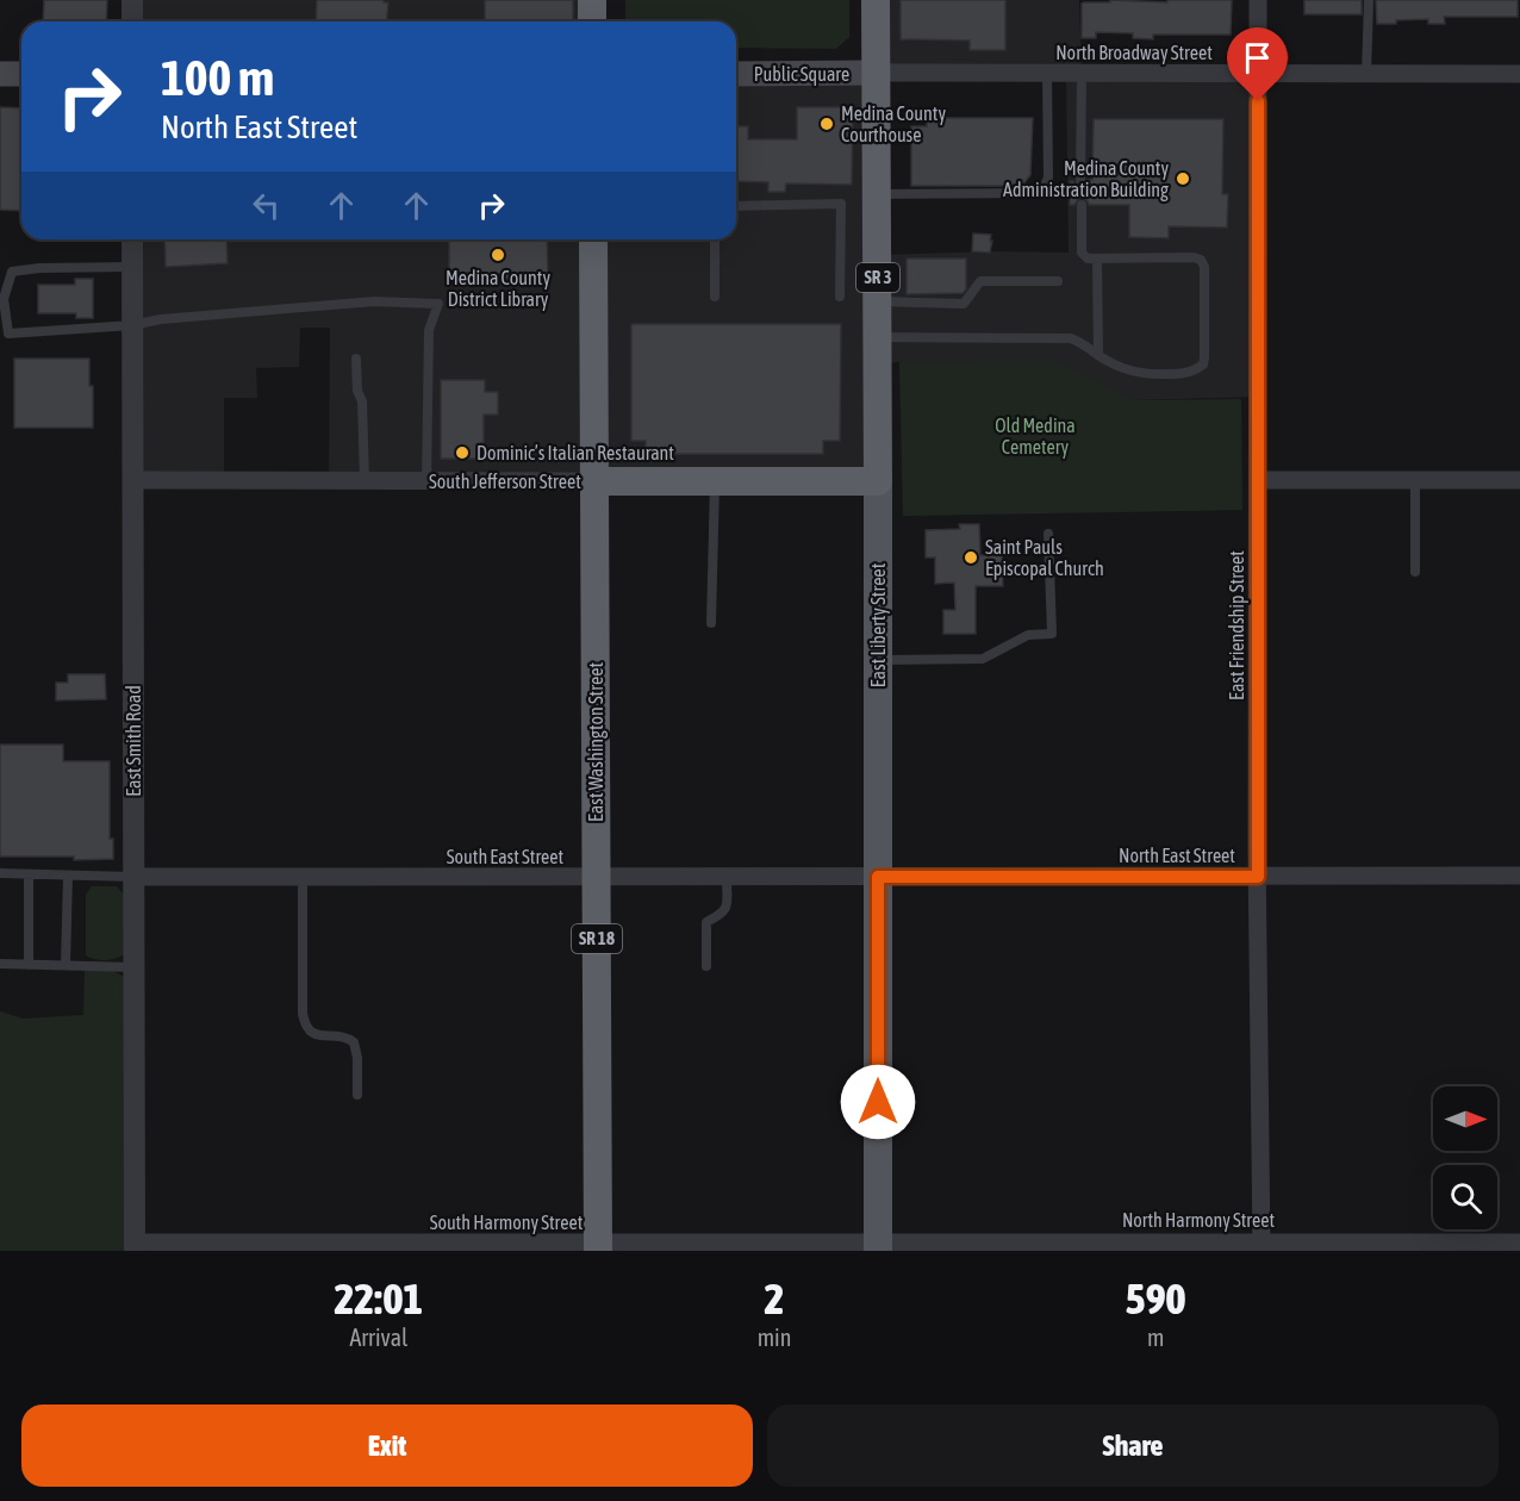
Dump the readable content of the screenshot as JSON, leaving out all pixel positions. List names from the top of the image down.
{
  "streets": {
    "highway": [
      "SR 3",
      "South Jefferson Street",
      "East Liberty Street",
      "East Washington Street",
      "SR 18"
    ],
    "main road": ["Public Square"],
    "street": [
      "North Broadway Street",
      "East Friendship Street",
      "East Smith Road",
      "North East Street",
      "South East Street",
      "North Harmony Street",
      "South Harmony Street"
    ]
  },
  "crossings": [
    ["North Broadway Street", "Public Square"],
    ["North Broadway Street", "East Liberty Street"],
    ["North Broadway Street", "East Friendship Street"],
    ["Public Square", "East Liberty Street"],
    ["South Jefferson Street", "East Liberty Street"],
    ["South Jefferson Street", "East Smith Road"],
    ["South Jefferson Street", "East Washington Street"],
    ["East Liberty Street", "North East Street"],
    ["East Liberty Street", "South East Street"],
    ["East Liberty Street", "North Harmony Street"],
    ["East Liberty Street", "South Harmony Street"],
    ["East Friendship Street", "North East Street"],
    ["East Friendship Street", "North Harmony Street"],
    ["East Smith Road", "South East Street"],
    ["East Smith Road", "South Harmony Street"],
    ["East Washington Street", "South East Street"],
    ["East Washington Street", "South Harmony Street"],
    ["North East Street", "South East Street"],
    ["North Harmony Street", "South Harmony Street"]
  ],
  "parks": ["Old Medina Cemetery"],
  "places": [
    "Medina County Courthouse",
    "Medina County Administration Building",
    "Medina County District Library",
    "Dominic’s Italian Restaurant",
    "Saint Pauls Episcopal Church"
  ],
  "north": "right",
  "page": {
    "turn": ["100 m", "North East Street"],
    "eta": [
      "22:01",
      "Arrival",
      "2",
      "min",
      "590",
      "m"
    ],
    "buttons": ["Exit", "Share"]
  }
}
